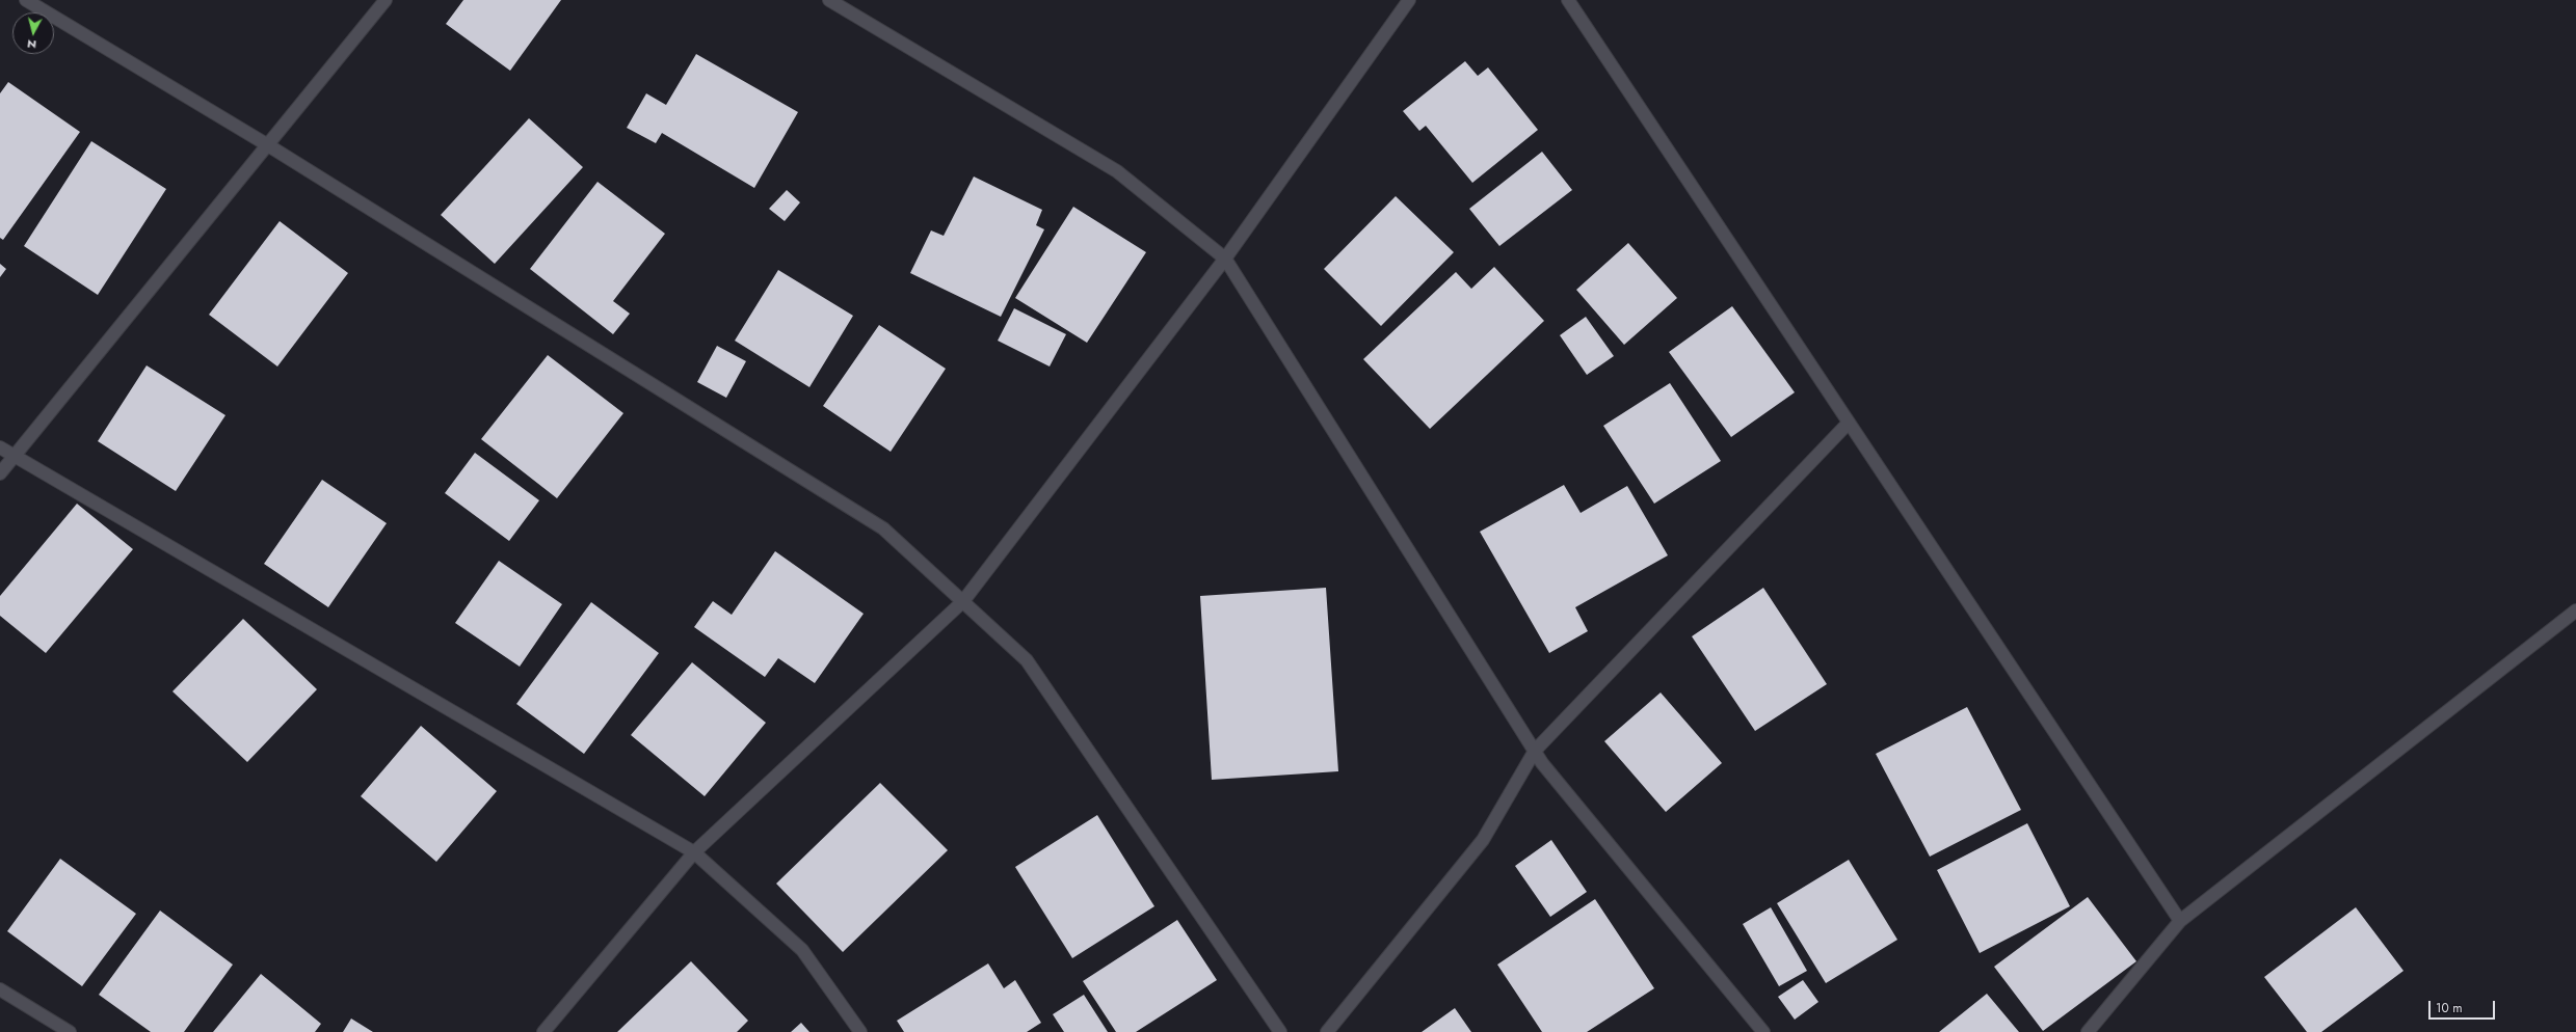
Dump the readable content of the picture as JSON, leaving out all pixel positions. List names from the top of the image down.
{
  "scale_bar": "10 m",
  "north": "bottom"
}
